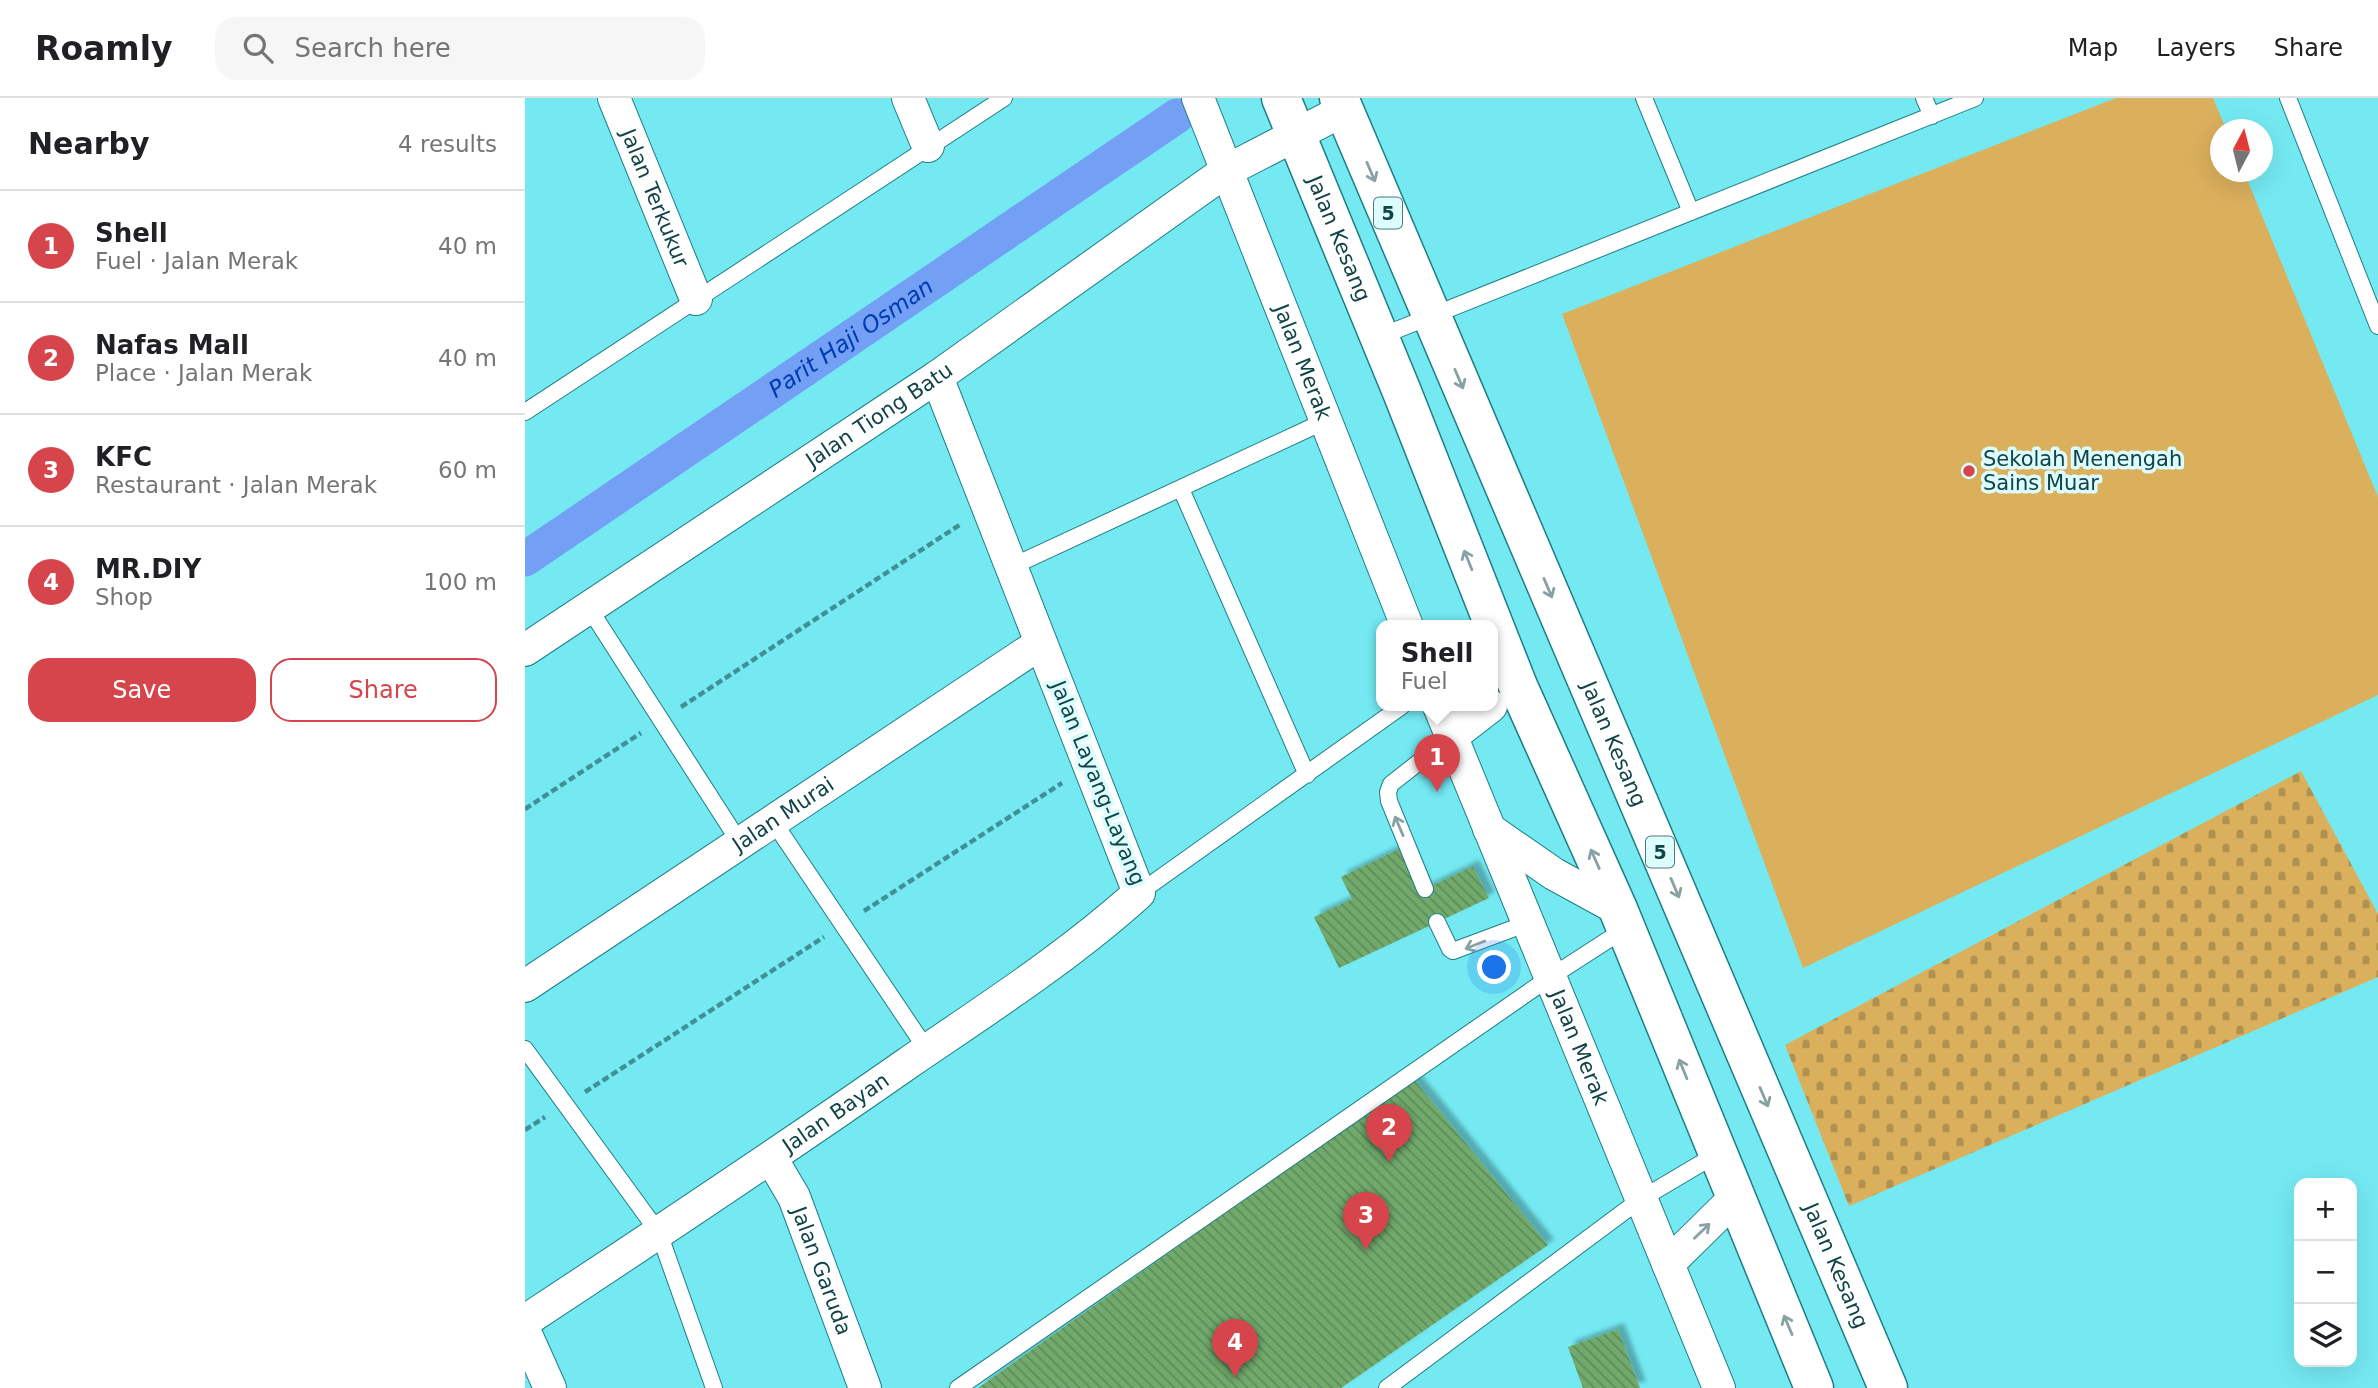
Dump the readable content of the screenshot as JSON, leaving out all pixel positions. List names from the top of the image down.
{
  "streets": {
    "main road": ["5", "Jalan Kesang"],
    "street": [
      "Jalan Terkukur",
      "Jalan Merak",
      "Jalan Tiong Batu",
      "Jalan Layang-Layang",
      "Jalan Murai",
      "Jalan Bayan",
      "Jalan Garuda"
    ]
  },
  "crossings": [
    ["Jalan Kesang", "Jalan Tiong Batu"],
    ["Jalan Merak", "Jalan Tiong Batu"],
    ["Jalan Tiong Batu", "Jalan Layang-Layang"],
    ["Jalan Layang-Layang", "Jalan Murai"],
    ["Jalan Layang-Layang", "Jalan Bayan"],
    ["Jalan Bayan", "Jalan Garuda"]
  ],
  "water": ["Parit Haji Osman"],
  "places": ["Sekolah Menengah Sains Muar"],
  "north": "top",
  "page": {
    "header": "Roamly",
    "search": "Search here",
    "nav": ["Map", "Layers", "Share"],
    "heading": ["Nearby", "4 results"],
    "list": [
      {
        "mark": "1",
        "name": "Shell",
        "note": "Fuel · Jalan Merak",
        "value": "40 m"
      },
      {
        "mark": "2",
        "name": "Nafas Mall",
        "note": "Place · Jalan Merak",
        "value": "40 m"
      },
      {
        "mark": "3",
        "name": "KFC",
        "note": "Restaurant · Jalan Merak",
        "value": "60 m"
      },
      {
        "mark": "4",
        "name": "MR.DIY",
        "note": "Shop",
        "value": "100 m"
      }
    ],
    "popup": ["Shell", "Fuel"],
    "buttons": ["Save", "Share"],
    "pins": [
      "1",
      "2",
      "3",
      "4"
    ],
    "map_buttons": ["+", "−"]
  }
}
